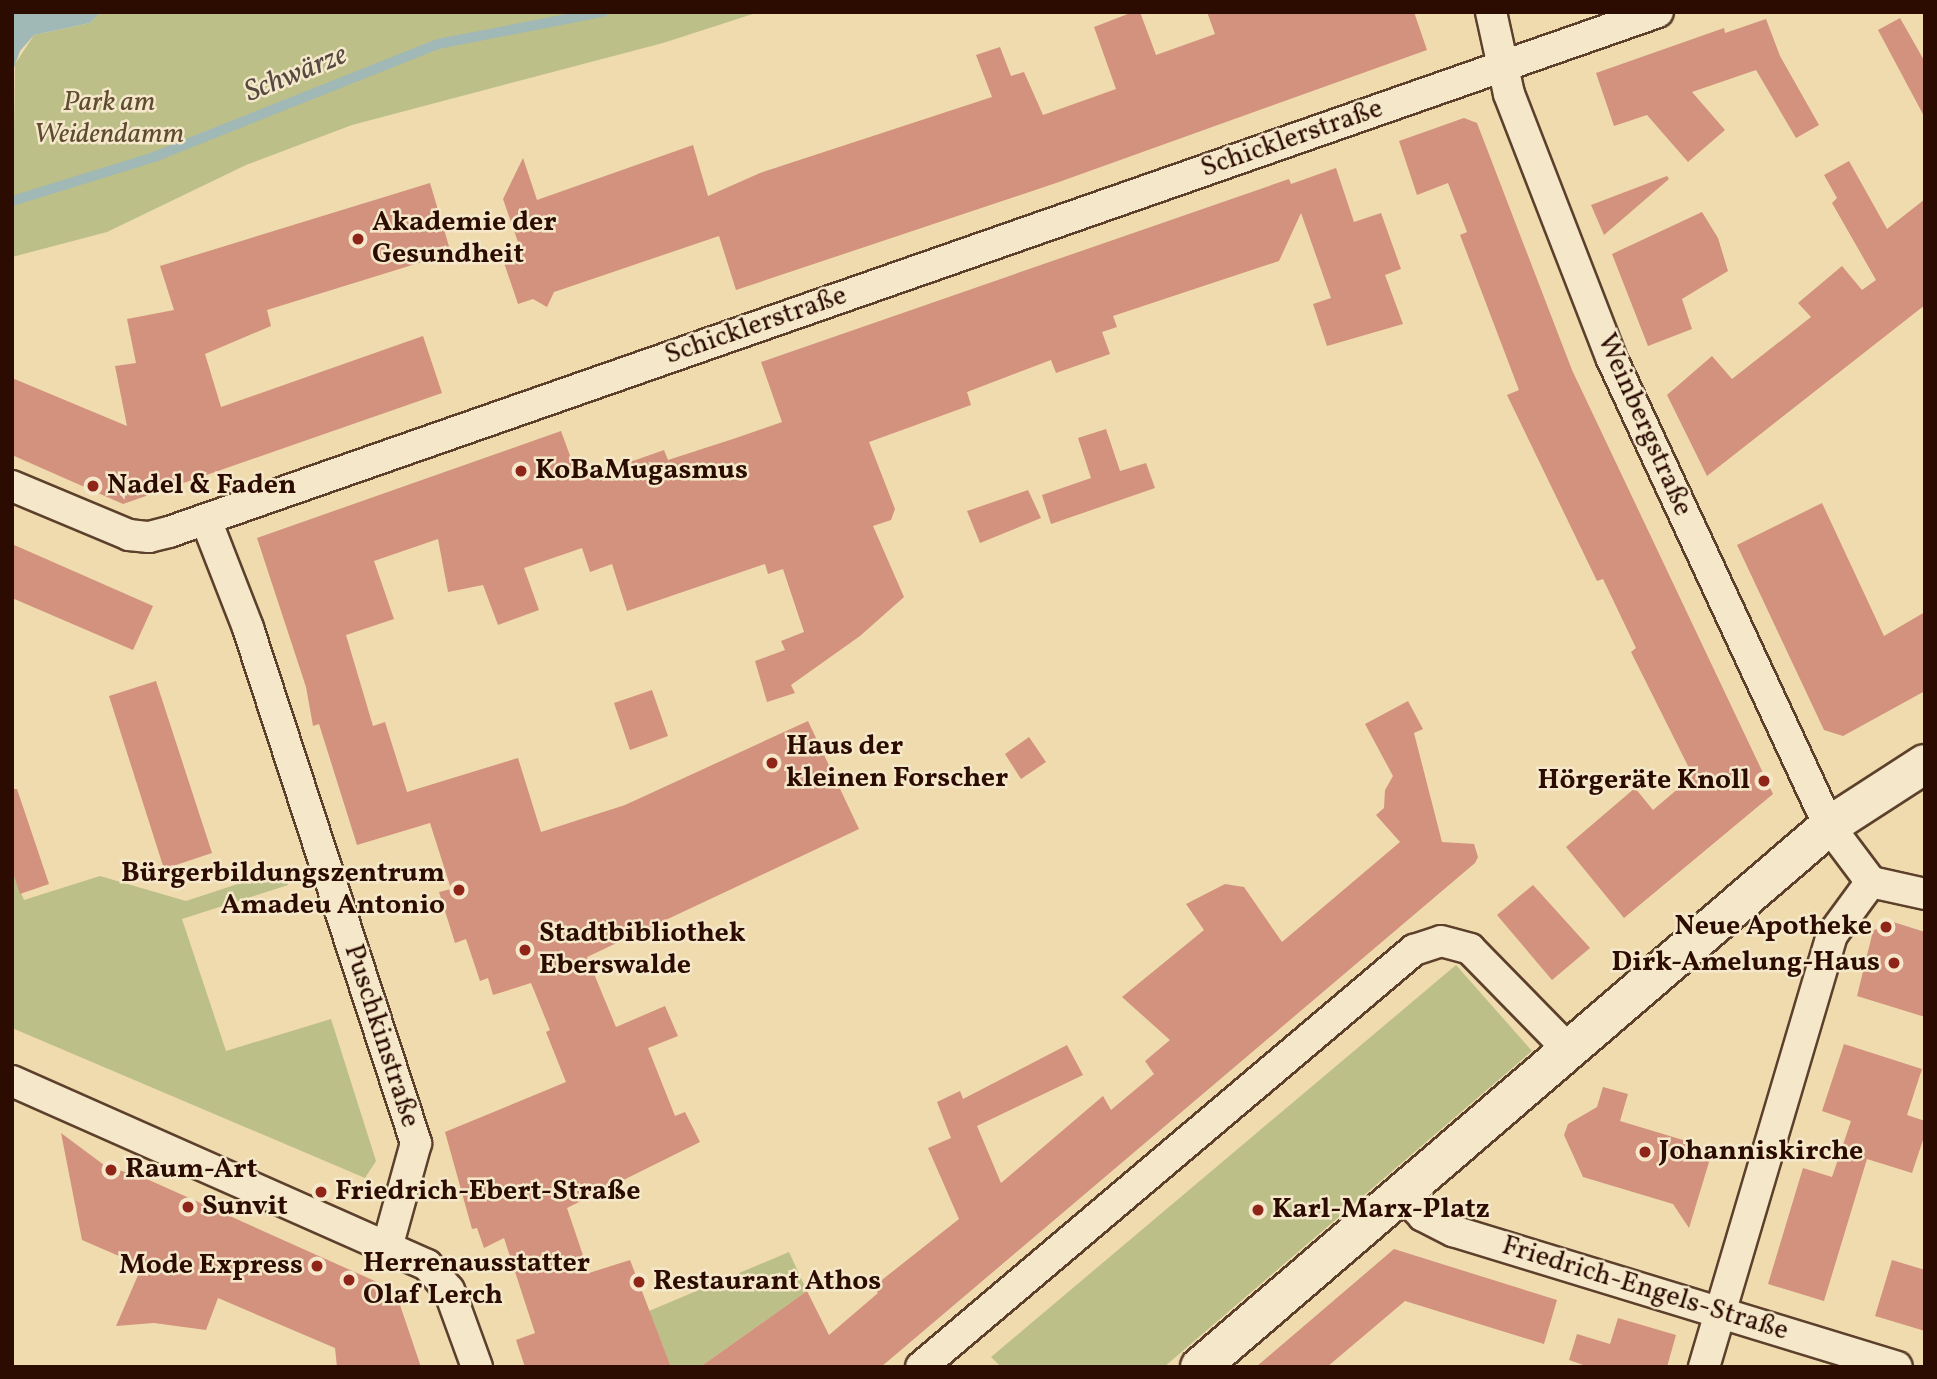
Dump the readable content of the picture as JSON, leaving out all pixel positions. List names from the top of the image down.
{
  "streets": {
    "street": [
      "Schicklerstraße",
      "Weinbergstraße",
      "Puschkinstraße",
      "Friedrich-Engels-Straße"
    ]
  },
  "crossings": [
    ["Schicklerstraße", "Weinbergstraße"],
    ["Schicklerstraße", "Puschkinstraße"]
  ],
  "water": ["Schwärze"],
  "parks": ["Park am Weidendamm"],
  "places": [
    "Akademie der Gesundheit",
    "KoBaMugasmus",
    "Nadel & Faden",
    "Haus der kleinen Forscher",
    "Hörgeräte Knoll",
    "Bürgerbildungszentrum Amadeu Antonio",
    "Neue Apotheke",
    "Stadtbibliothek Eberswalde",
    "Dirk-Amelung-Haus",
    "Johanniskirche",
    "Raum-Art",
    "Friedrich-Ebert-Straße",
    "Sunvit",
    "Karl-Marx-Platz",
    "Mode Express",
    "Herrenausstatter Olaf Lerch",
    "Restaurant Athos"
  ]
}
